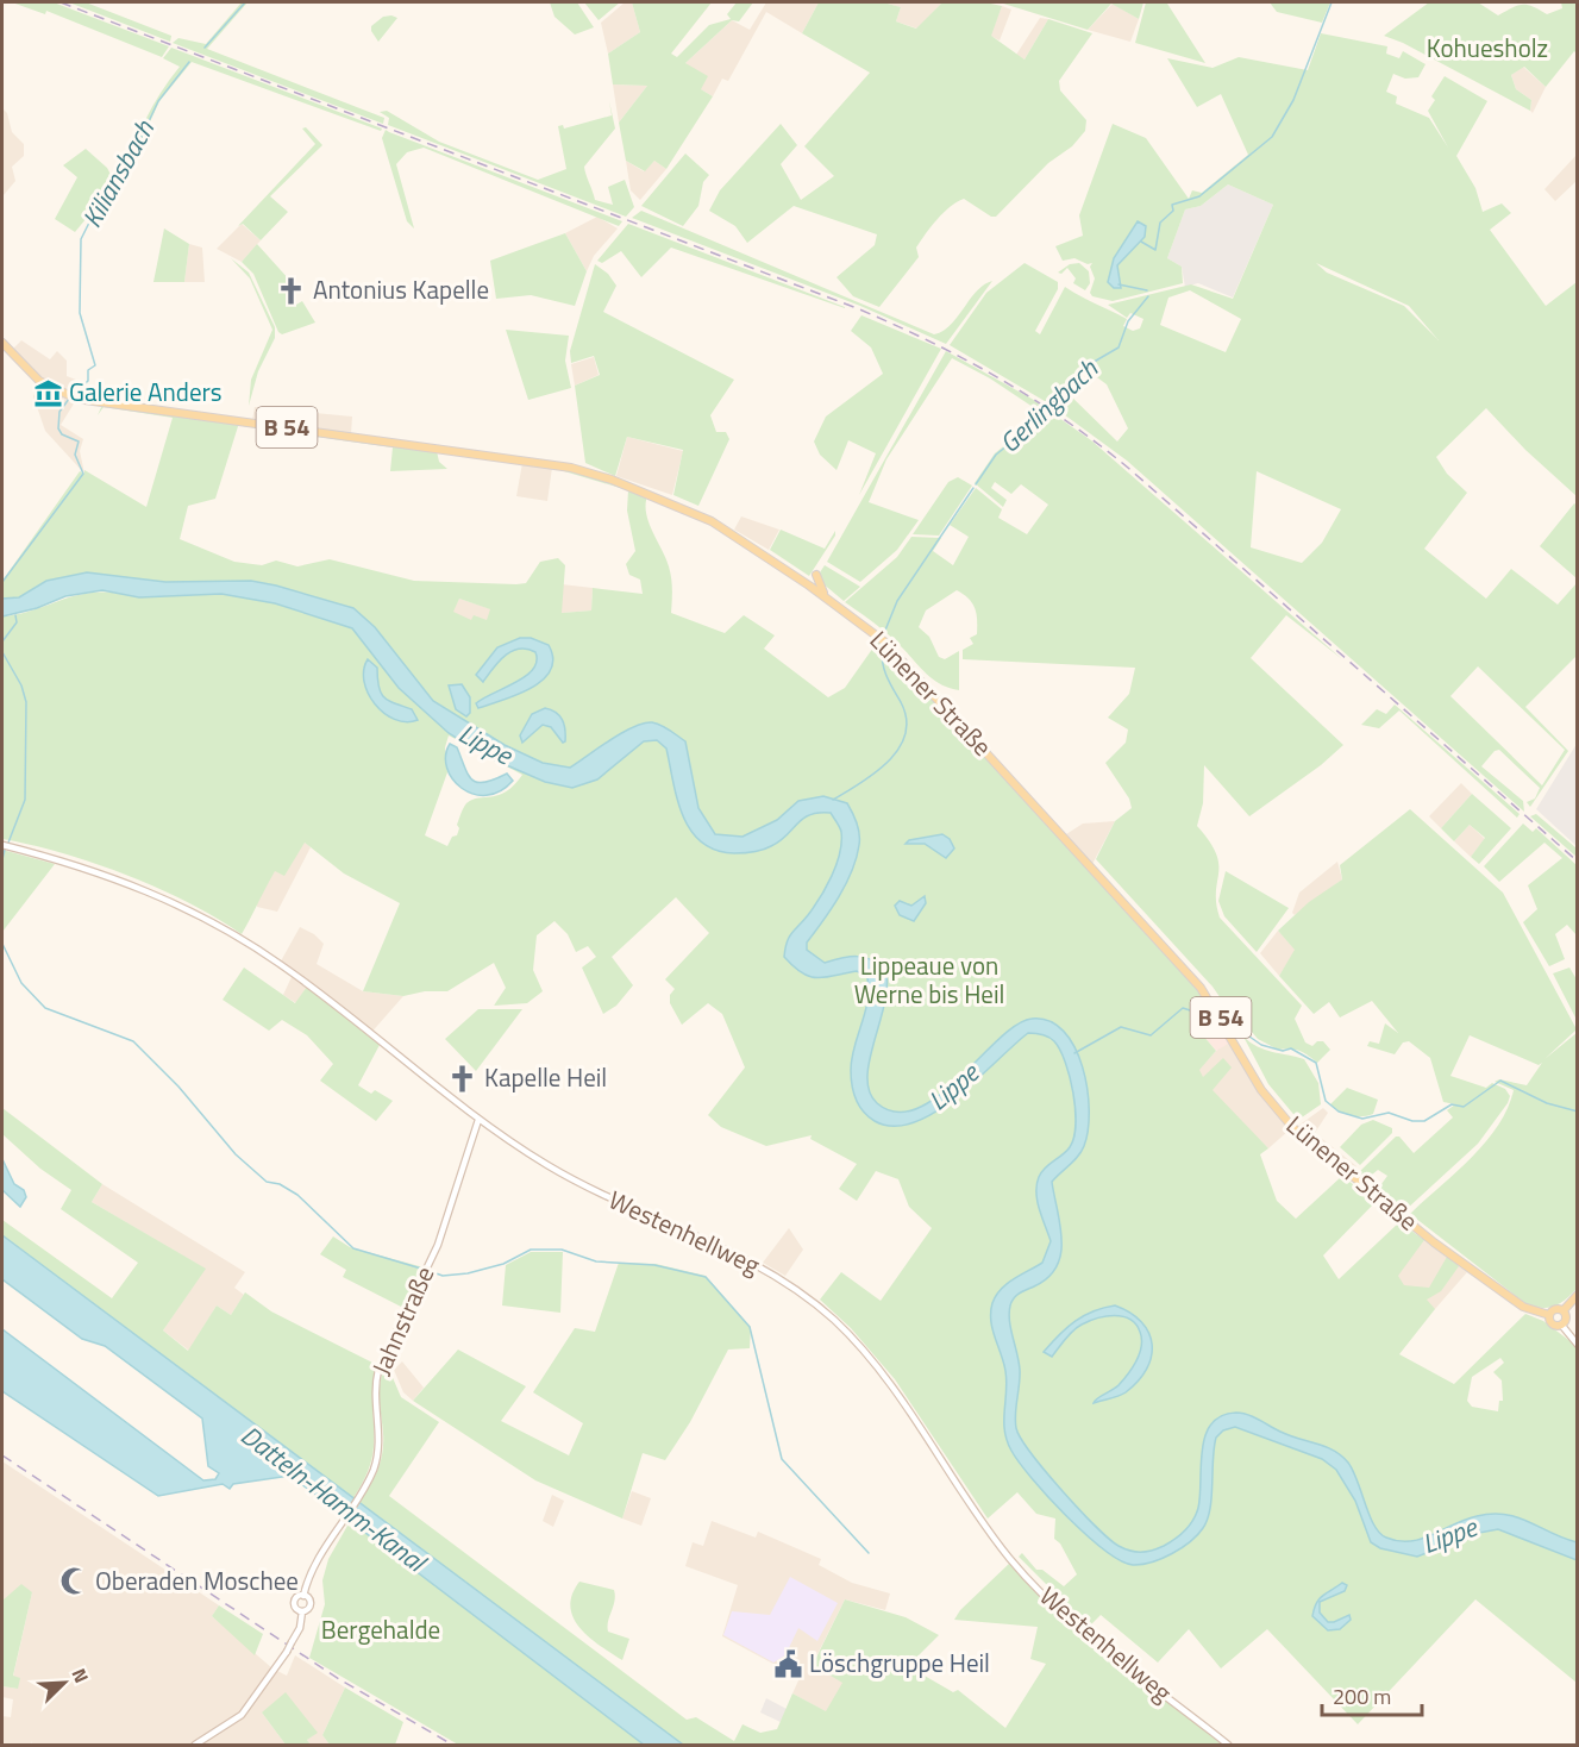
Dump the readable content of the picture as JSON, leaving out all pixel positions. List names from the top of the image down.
{
  "streets": {
    "main road": [
      "B 54",
      "Lünener Straße",
      "Westenhellweg",
      "Jahnstraße"
    ]
  },
  "crossings": [
    ["Westenhellweg", "Jahnstraße"]
  ],
  "water": [
    "Kiliansbach",
    "Gerlingbach",
    "Lippe",
    "Datteln-Hamm-Kanal"
  ],
  "parks": ["Kohuesholz", "Lippeaue von Werne bis Heil", "Bergehalde"],
  "places": {
    "church": ["Antonius Kapelle", "Kapelle Heil"],
    "museum": ["Galerie Anders"],
    "mosque": ["Oberaden Moschee"],
    "public building": ["Löschgruppe Heil"]
  },
  "scale_bar": "200 m",
  "north": "top right"
}
